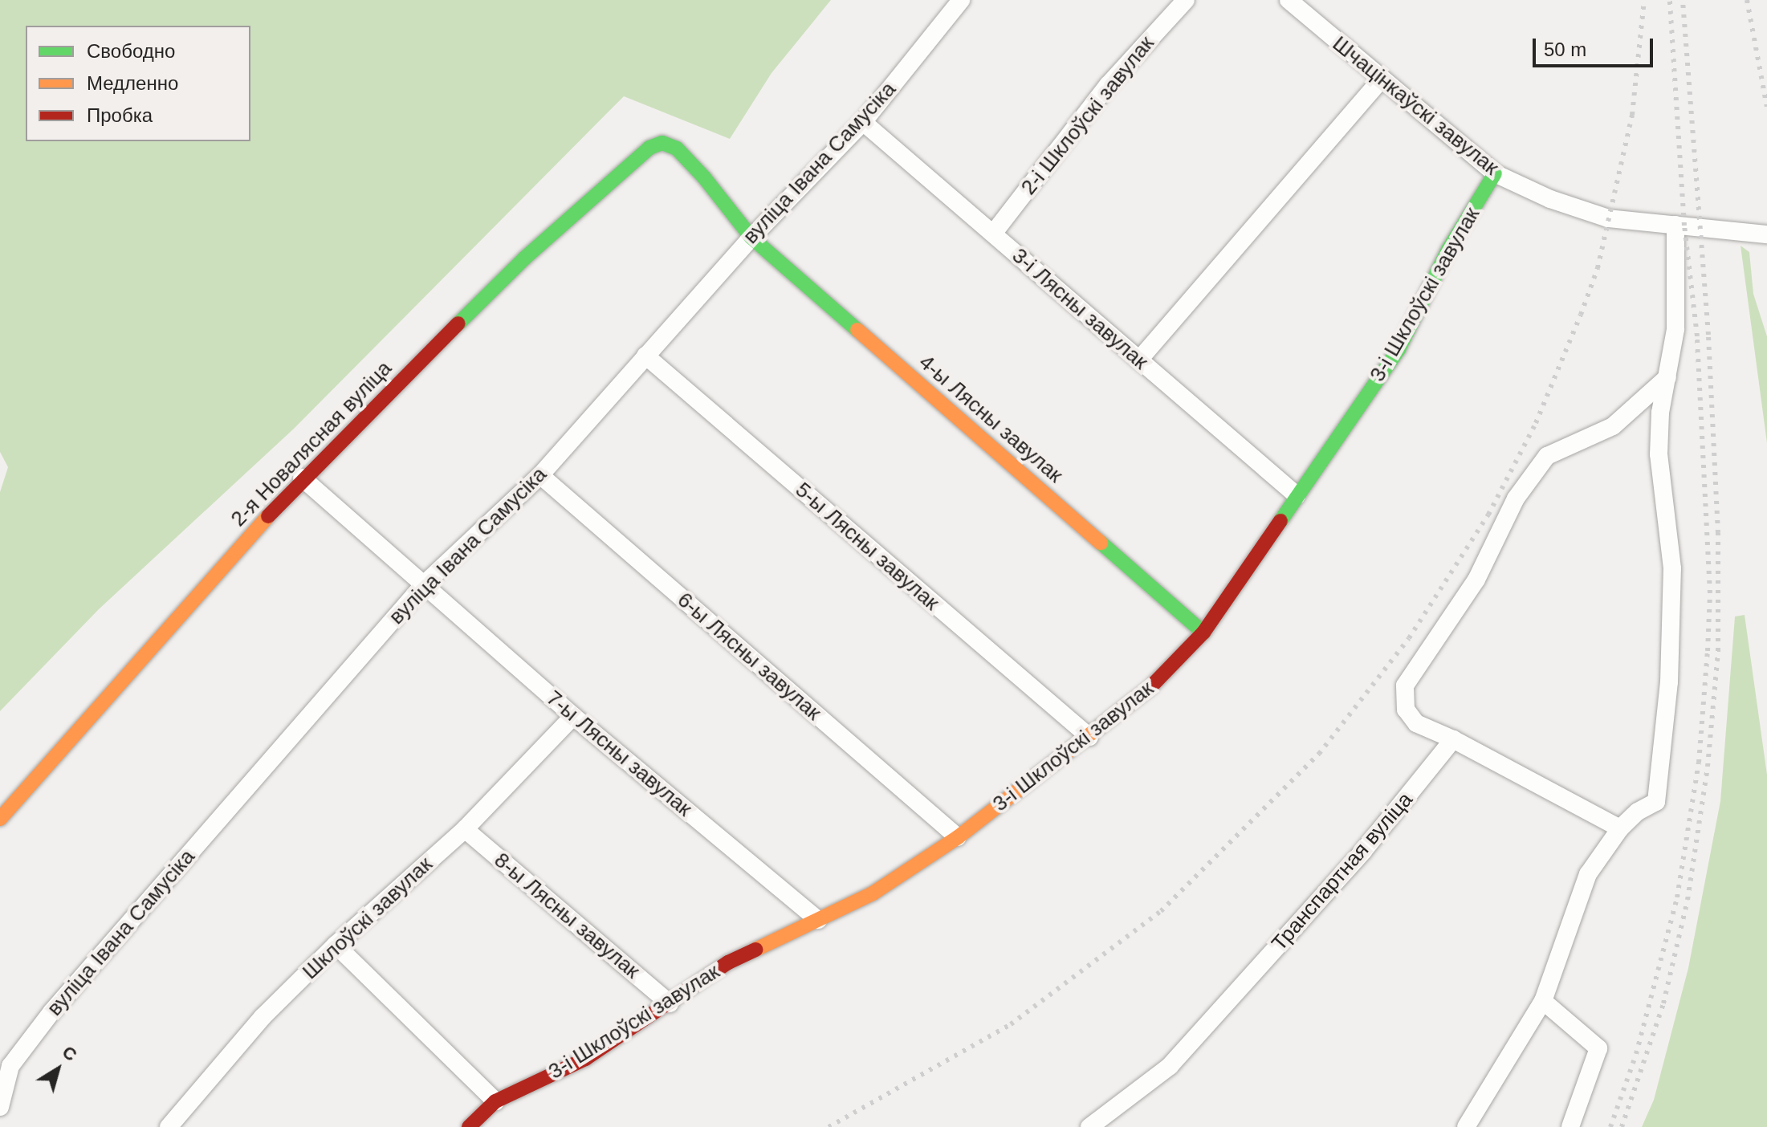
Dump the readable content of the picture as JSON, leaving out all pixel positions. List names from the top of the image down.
{
  "streets": {
    "street": [
      "Шчацінкаўскі завулак",
      "2-і Шклоўскі завулак",
      "вуліца Івана Самусіка",
      "3-і Шклоўскі завулак",
      "3-і Лясны завулак",
      "4-ы Лясны завулак",
      "2-я Новалясная вуліца",
      "5-ы Лясны завулак",
      "6-ы Лясны завулак",
      "7-ы Лясны завулак",
      "Транспартная вуліца",
      "8-ы Лясны завулак",
      "Шклоўскі завулак"
    ]
  },
  "crossings": [
    ["Шчацінкаўскі завулак", "3-і Шклоўскі завулак"],
    ["2-і Шклоўскі завулак", "3-і Лясны завулак"],
    ["вуліца Івана Самусіка", "3-і Лясны завулак"],
    ["вуліца Івана Самусіка", "4-ы Лясны завулак"],
    ["вуліца Івана Самусіка", "5-ы Лясны завулак"],
    ["вуліца Івана Самусіка", "6-ы Лясны завулак"],
    ["вуліца Івана Самусіка", "7-ы Лясны завулак"],
    ["3-і Шклоўскі завулак", "3-і Лясны завулак"],
    ["3-і Шклоўскі завулак", "4-ы Лясны завулак"],
    ["3-і Шклоўскі завулак", "5-ы Лясны завулак"],
    ["3-і Шклоўскі завулак", "6-ы Лясны завулак"],
    ["3-і Шклоўскі завулак", "7-ы Лясны завулак"],
    ["3-і Шклоўскі завулак", "8-ы Лясны завулак"],
    ["4-ы Лясны завулак", "2-я Новалясная вуліца"],
    ["2-я Новалясная вуліца", "7-ы Лясны завулак"],
    ["7-ы Лясны завулак", "Шклоўскі завулак"],
    ["8-ы Лясны завулак", "Шклоўскі завулак"]
  ],
  "legend": ["Свободно", "Медленно", "Пробка"],
  "scale_bar": "50 m",
  "north": "top right"
}
